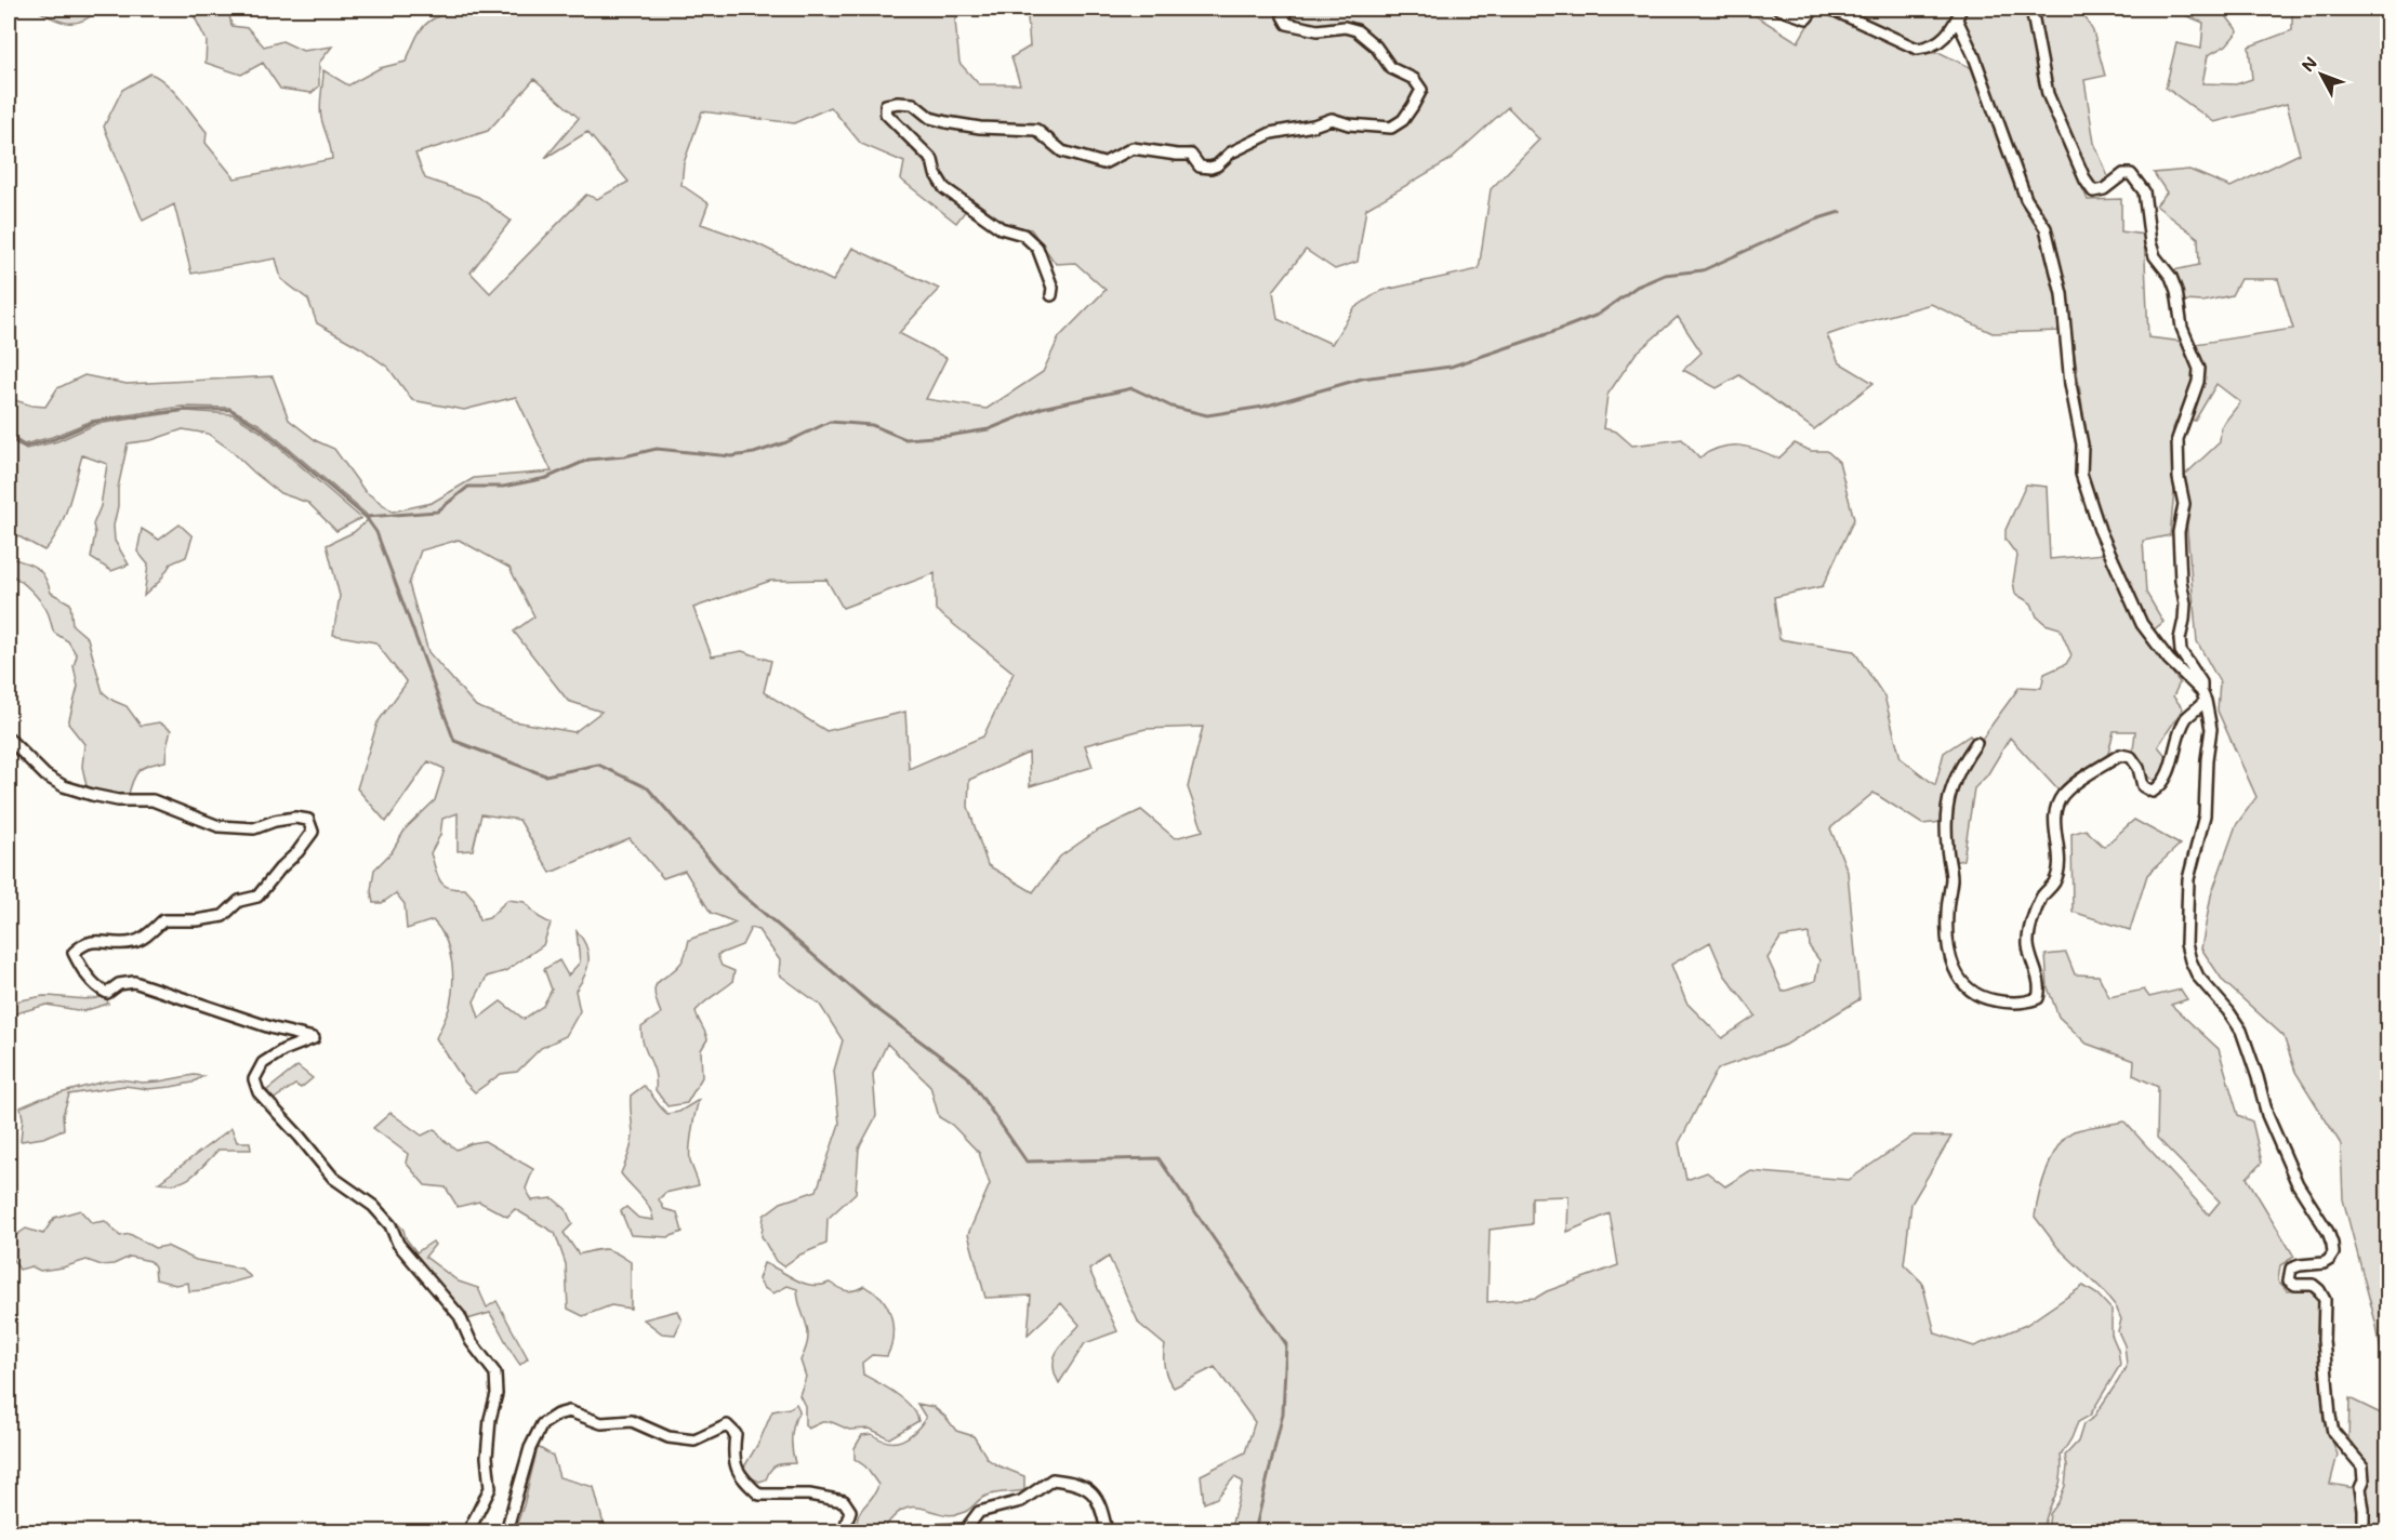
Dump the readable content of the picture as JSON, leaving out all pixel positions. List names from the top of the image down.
{
  "north": "top left"
}
